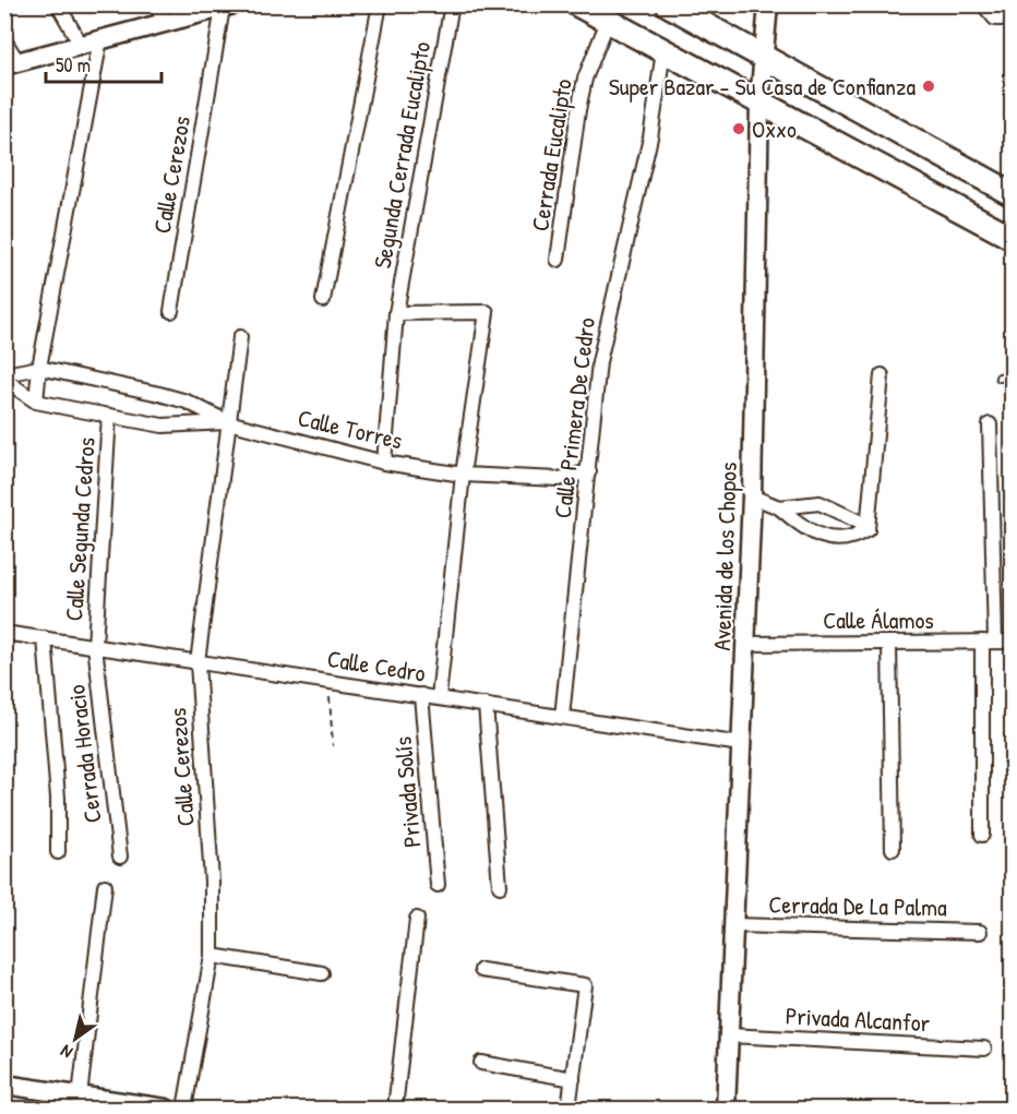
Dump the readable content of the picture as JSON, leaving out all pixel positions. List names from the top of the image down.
{
  "streets": {
    "street": [
      "Segunda Cerrada Eucalipto",
      "Cerrada Eucalipto",
      "Calle Cerezos",
      "Calle Primera De Cedro",
      "Calle Torres",
      "Calle Segunda Cedros",
      "Avenida de los Chopos",
      "Calle Álamos",
      "Calle Cedro",
      "Cerrada Horacio",
      "Privada Solís",
      "Cerrada De La Palma",
      "Privada Alcanfor"
    ]
  },
  "crossings": [
    ["Segunda Cerrada Eucalipto", "Calle Torres"],
    ["Calle Cerezos", "Calle Torres"],
    ["Calle Cerezos", "Calle Cedro"],
    ["Calle Primera De Cedro", "Calle Torres"],
    ["Calle Primera De Cedro", "Calle Cedro"],
    ["Calle Torres", "Calle Segunda Cedros"],
    ["Calle Segunda Cedros", "Calle Cedro"],
    ["Calle Segunda Cedros", "Cerrada Horacio"],
    ["Avenida de los Chopos", "Calle Álamos"],
    ["Avenida de los Chopos", "Calle Cedro"],
    ["Avenida de los Chopos", "Cerrada De La Palma"],
    ["Avenida de los Chopos", "Privada Alcanfor"],
    ["Calle Cedro", "Cerrada Horacio"],
    ["Calle Cedro", "Privada Solís"]
  ],
  "places": ["Super Bazar - Su Casa de Confianza", "Oxxo"],
  "scale_bar": "50 m",
  "north": "bottom left"
}
